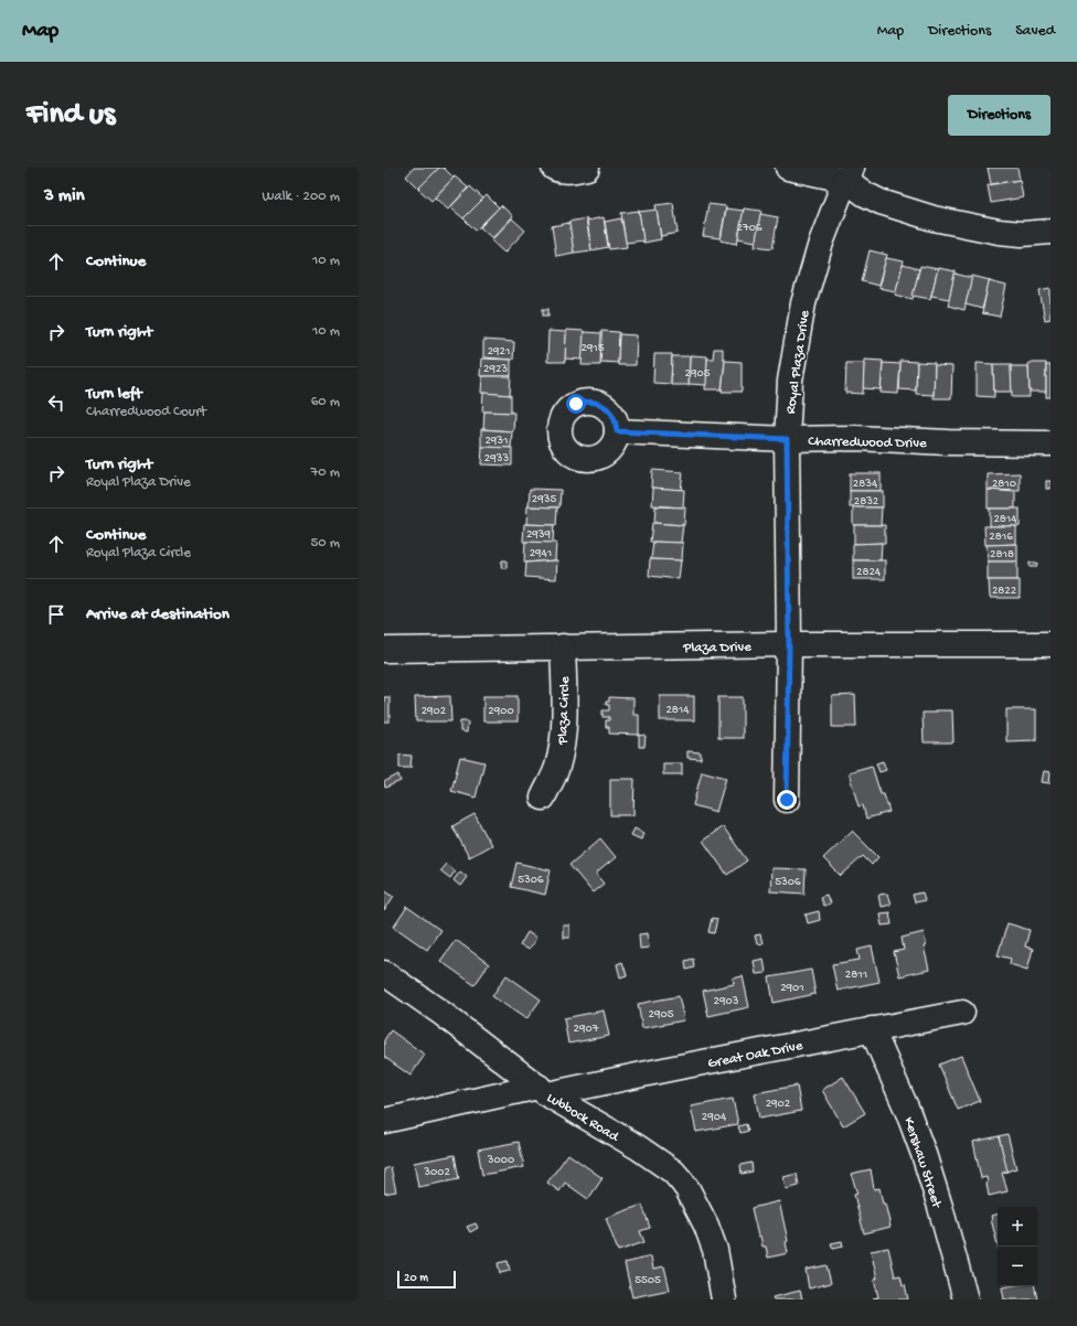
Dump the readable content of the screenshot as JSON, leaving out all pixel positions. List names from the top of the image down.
{
  "streets": {
    "street": [
      "Royal Plaza Drive",
      "Charredwood Drive",
      "Plaza Drive",
      "Plaza Circle",
      "Great Oak Drive",
      "Lubbock Road",
      "Kershaw Street"
    ]
  },
  "crossings": [
    ["Royal Plaza Drive", "Charredwood Drive"],
    ["Royal Plaza Drive", "Plaza Drive"],
    ["Plaza Drive", "Plaza Circle"],
    ["Great Oak Drive", "Lubbock Road"],
    ["Great Oak Drive", "Kershaw Street"]
  ],
  "house_numbers": [
    "2706",
    "2915",
    "2921",
    "2923",
    "2905",
    "2931",
    "2933",
    "2834",
    "2810",
    "2935",
    "2832",
    "2814",
    "2939",
    "2816",
    "2941",
    "2818",
    "2824",
    "2822",
    "2814",
    "2902",
    "2900",
    "5306",
    "5306",
    "2811",
    "2901",
    "2903",
    "2905",
    "2907",
    "2902",
    "2904",
    "3000",
    "3002",
    "5505"
  ],
  "scale_bar": "20 m",
  "page": {
    "header": "Map",
    "nav": ["Map", "Directions", "Saved"],
    "buttons": "Directions",
    "title": "Find us",
    "heading": ["3 min", "Walk · 200 m"],
    "list": [
      ["Continue", "10 m"],
      ["Turn right", "10 m"],
      ["Turn left", "Charredwood Court", "60 m"],
      ["Turn right", "Royal Plaza Drive", "70 m"],
      ["Continue", "Royal Plaza Circle", "50 m"],
      "Arrive at destination"
    ],
    "map_buttons": ["+", "−"],
    "scale": "20 m"
  }
}
